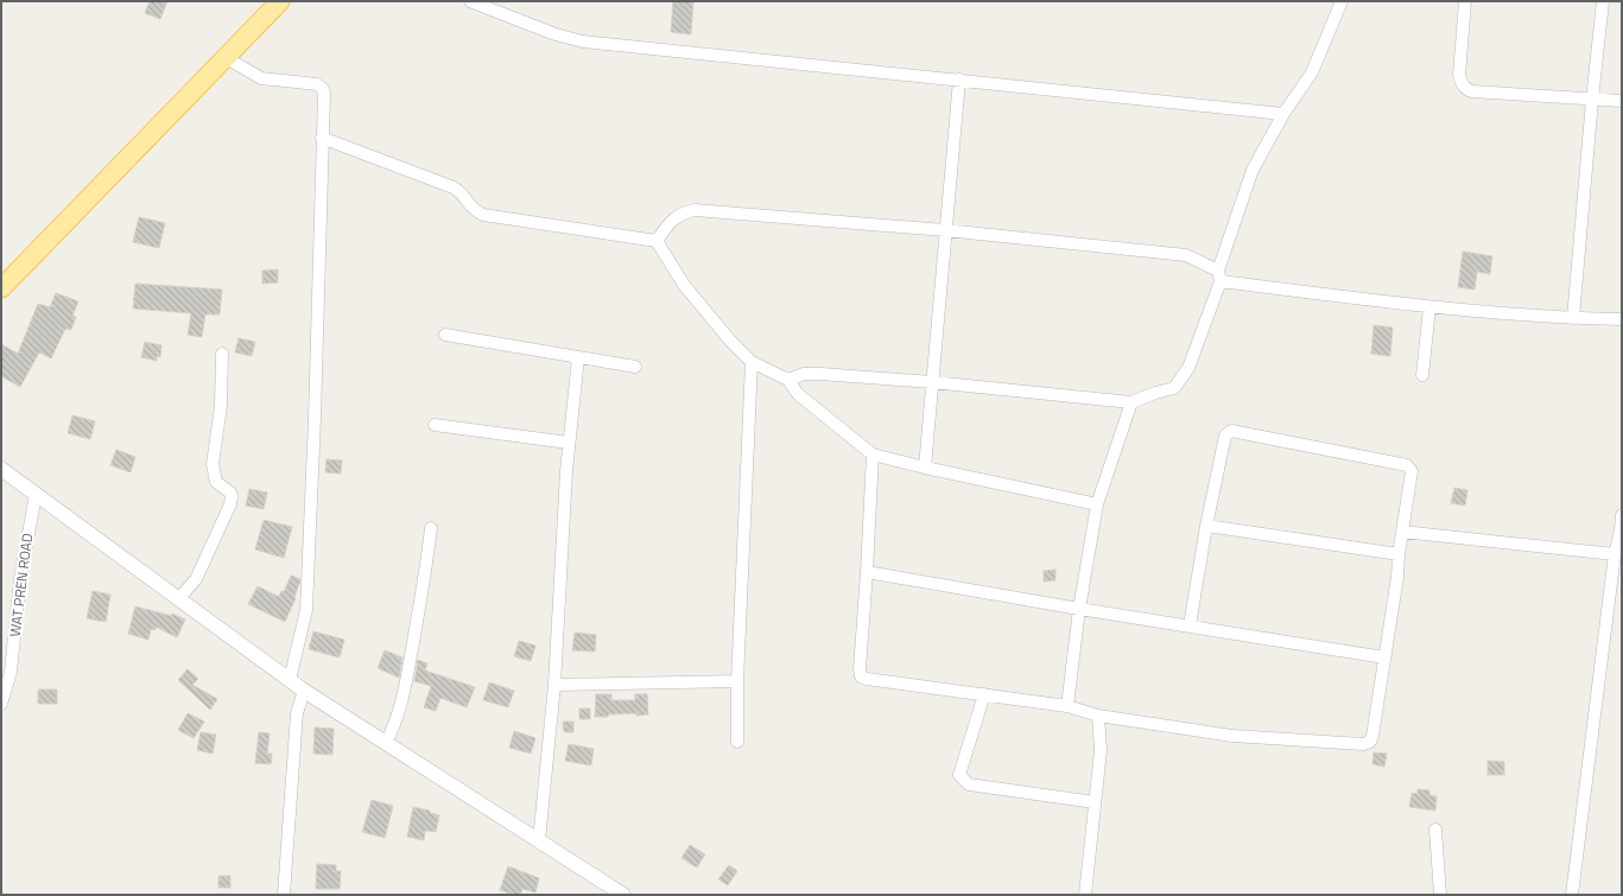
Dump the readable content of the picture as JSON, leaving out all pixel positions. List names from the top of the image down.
{
  "streets": {
    "street": ["WAT PREN ROAD"]
  }
}
